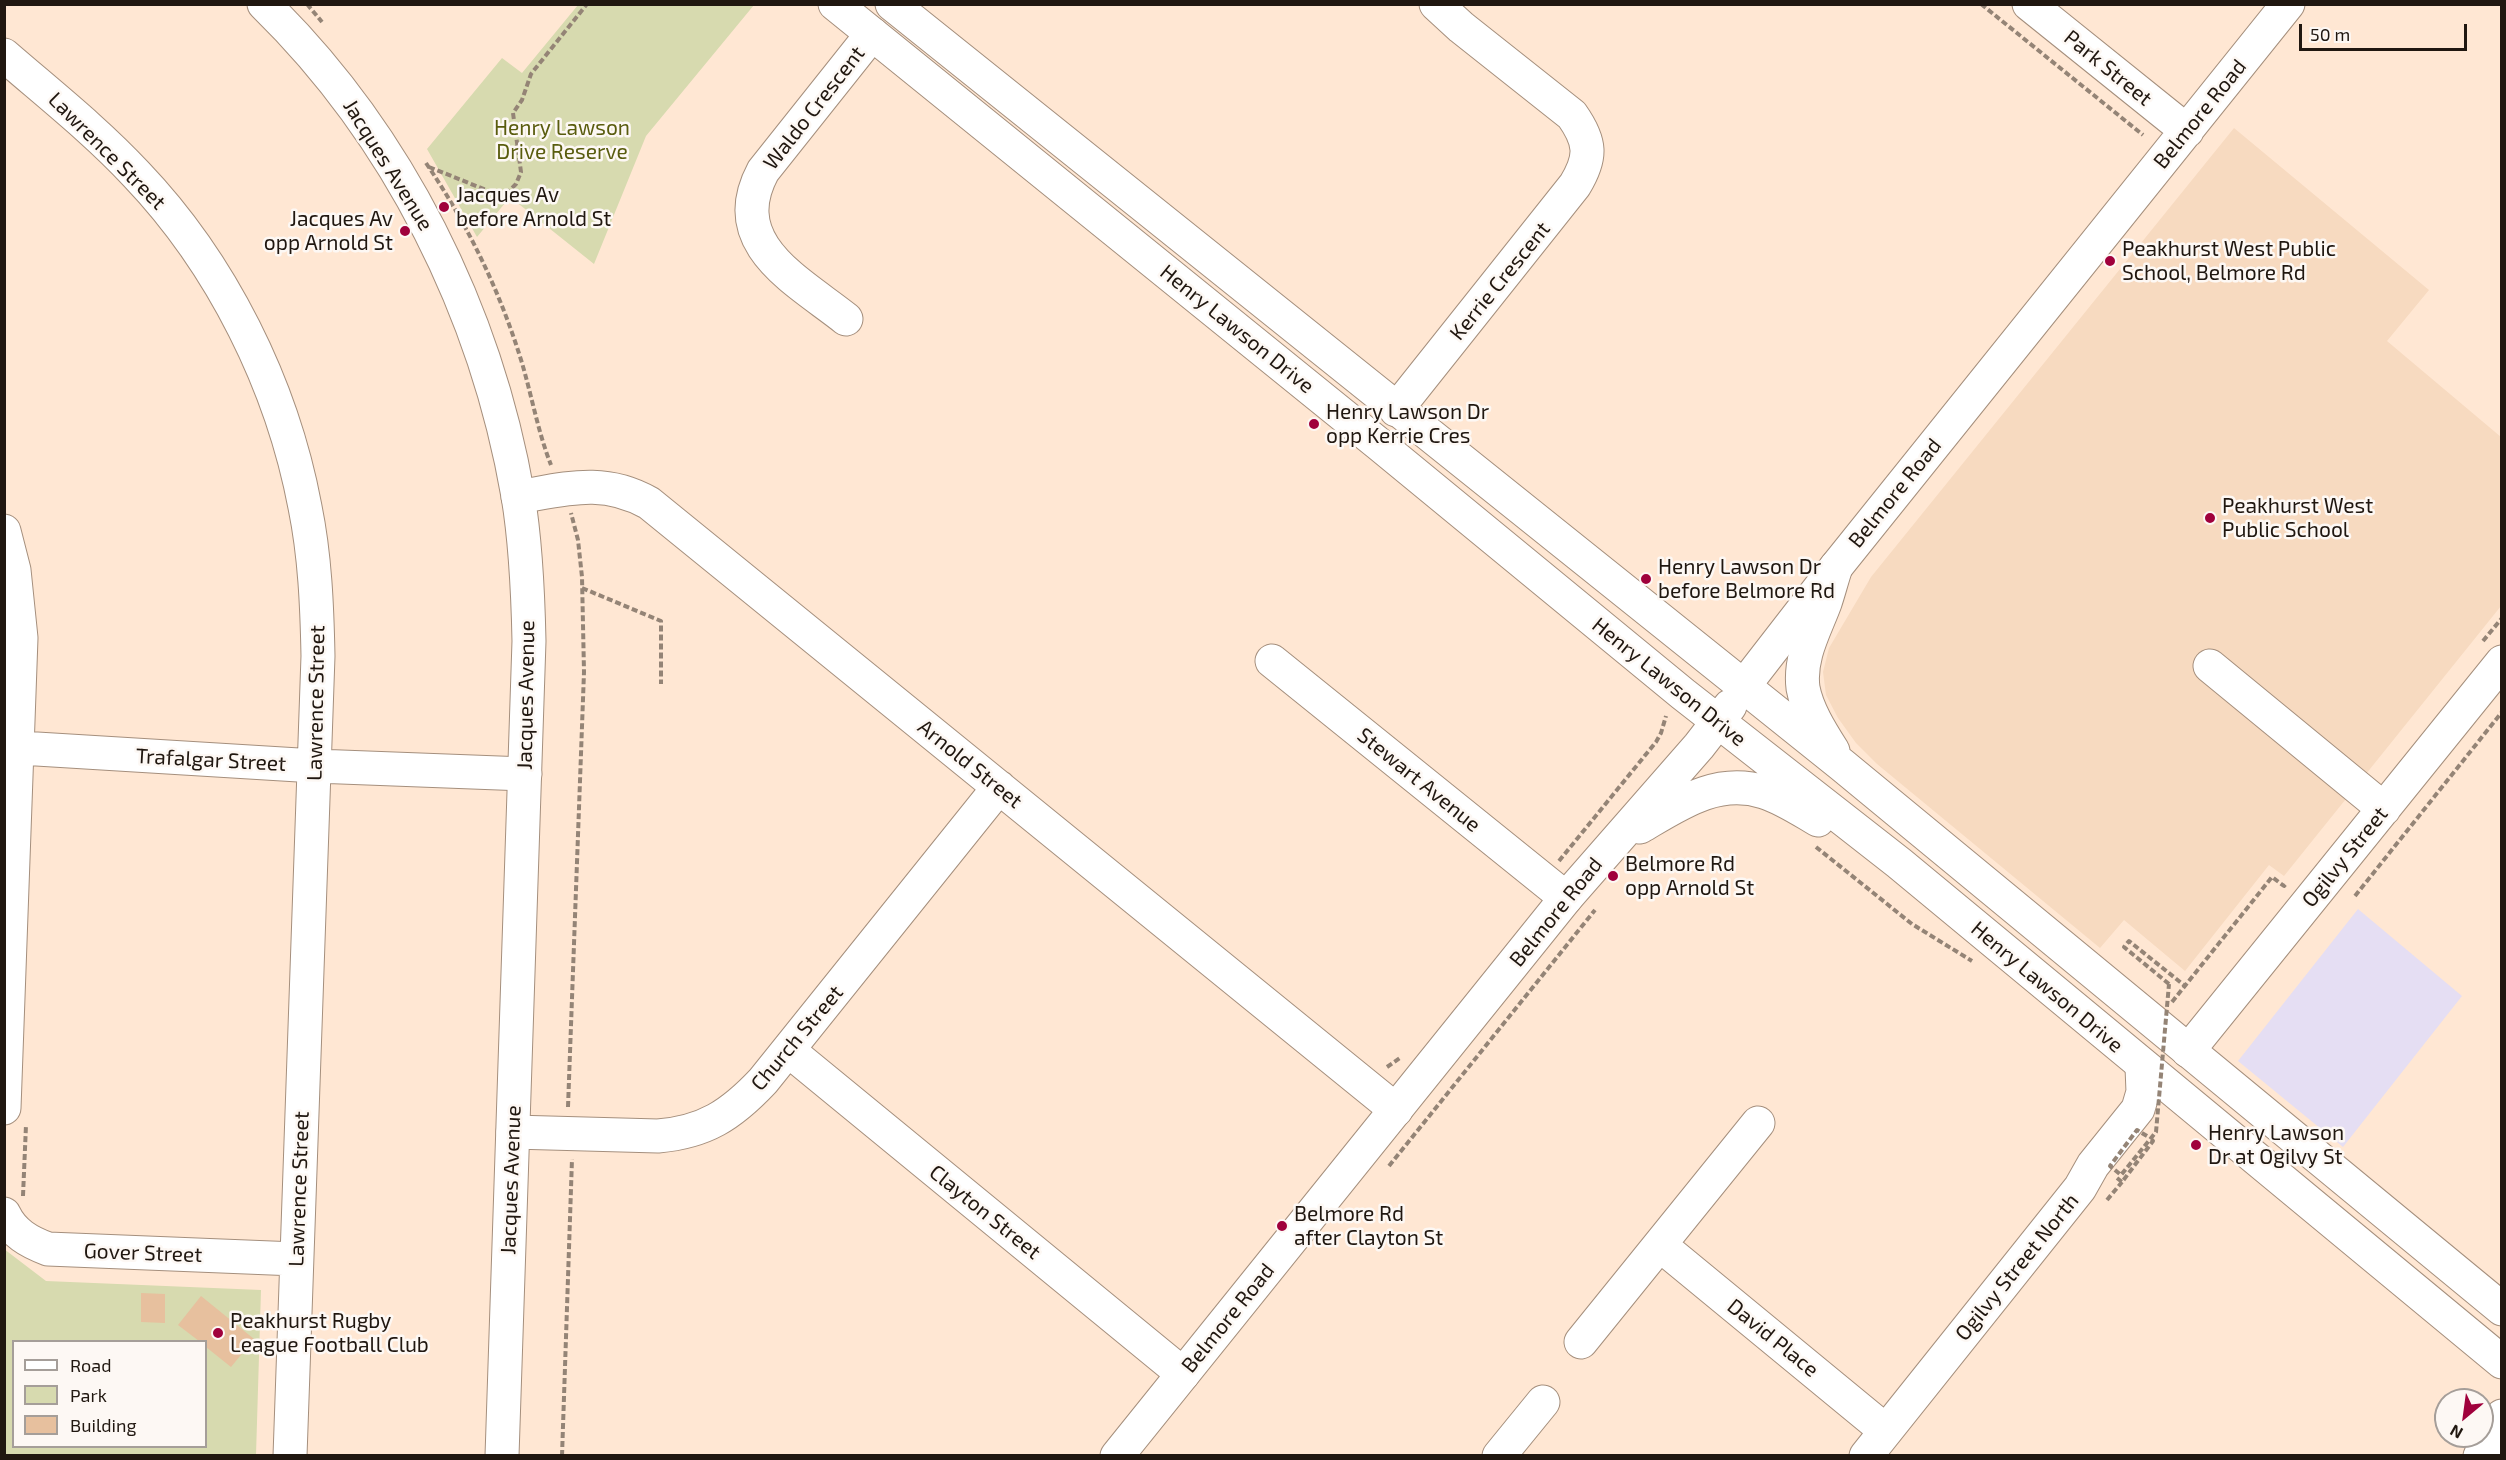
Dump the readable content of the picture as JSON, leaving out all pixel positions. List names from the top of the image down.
{
  "streets": {
    "street": [
      "Park Street",
      "Waldo Crescent",
      "Belmore Road",
      "Lawrence Street",
      "Jacques Avenue",
      "Kerrie Crescent",
      "Henry Lawson Drive",
      "Trafalgar Street",
      "Arnold Street",
      "Stewart Avenue",
      "Ogilvy Street",
      "Church Street",
      "Clayton Street",
      "Gover Street",
      "Ogilvy Street North",
      "David Place"
    ]
  },
  "crossings": [
    ["Park Street", "Belmore Road"],
    ["Waldo Crescent", "Henry Lawson Drive"],
    ["Belmore Road", "Henry Lawson Drive"],
    ["Belmore Road", "Arnold Street"],
    ["Belmore Road", "Stewart Avenue"],
    ["Belmore Road", "Clayton Street"],
    ["Lawrence Street", "Trafalgar Street"],
    ["Lawrence Street", "Gover Street"],
    ["Jacques Avenue", "Trafalgar Street"],
    ["Jacques Avenue", "Arnold Street"],
    ["Jacques Avenue", "Church Street"],
    ["Kerrie Crescent", "Henry Lawson Drive"],
    ["Henry Lawson Drive", "Ogilvy Street"],
    ["Henry Lawson Drive", "Ogilvy Street North"],
    ["Arnold Street", "Church Street"],
    ["Church Street", "Clayton Street"],
    ["Ogilvy Street North", "David Place"]
  ],
  "parks": ["Henry Lawson Drive Reserve"],
  "places": [
    "Jacques Av before Arnold St",
    "Jacques Av opp Arnold St",
    "Peakhurst West Public School, Belmore Rd",
    "Henry Lawson Dr opp Kerrie Cres",
    "Peakhurst West Public School",
    "Henry Lawson Dr before Belmore Rd",
    "Belmore Rd opp Arnold St",
    "Henry Lawson Dr at Ogilvy St",
    "Belmore Rd after Clayton St",
    "Peakhurst Rugby League Football Club"
  ],
  "legend": ["Road", "Park", "Building"],
  "scale_bar": "50 m",
  "north": "bottom left"
}
